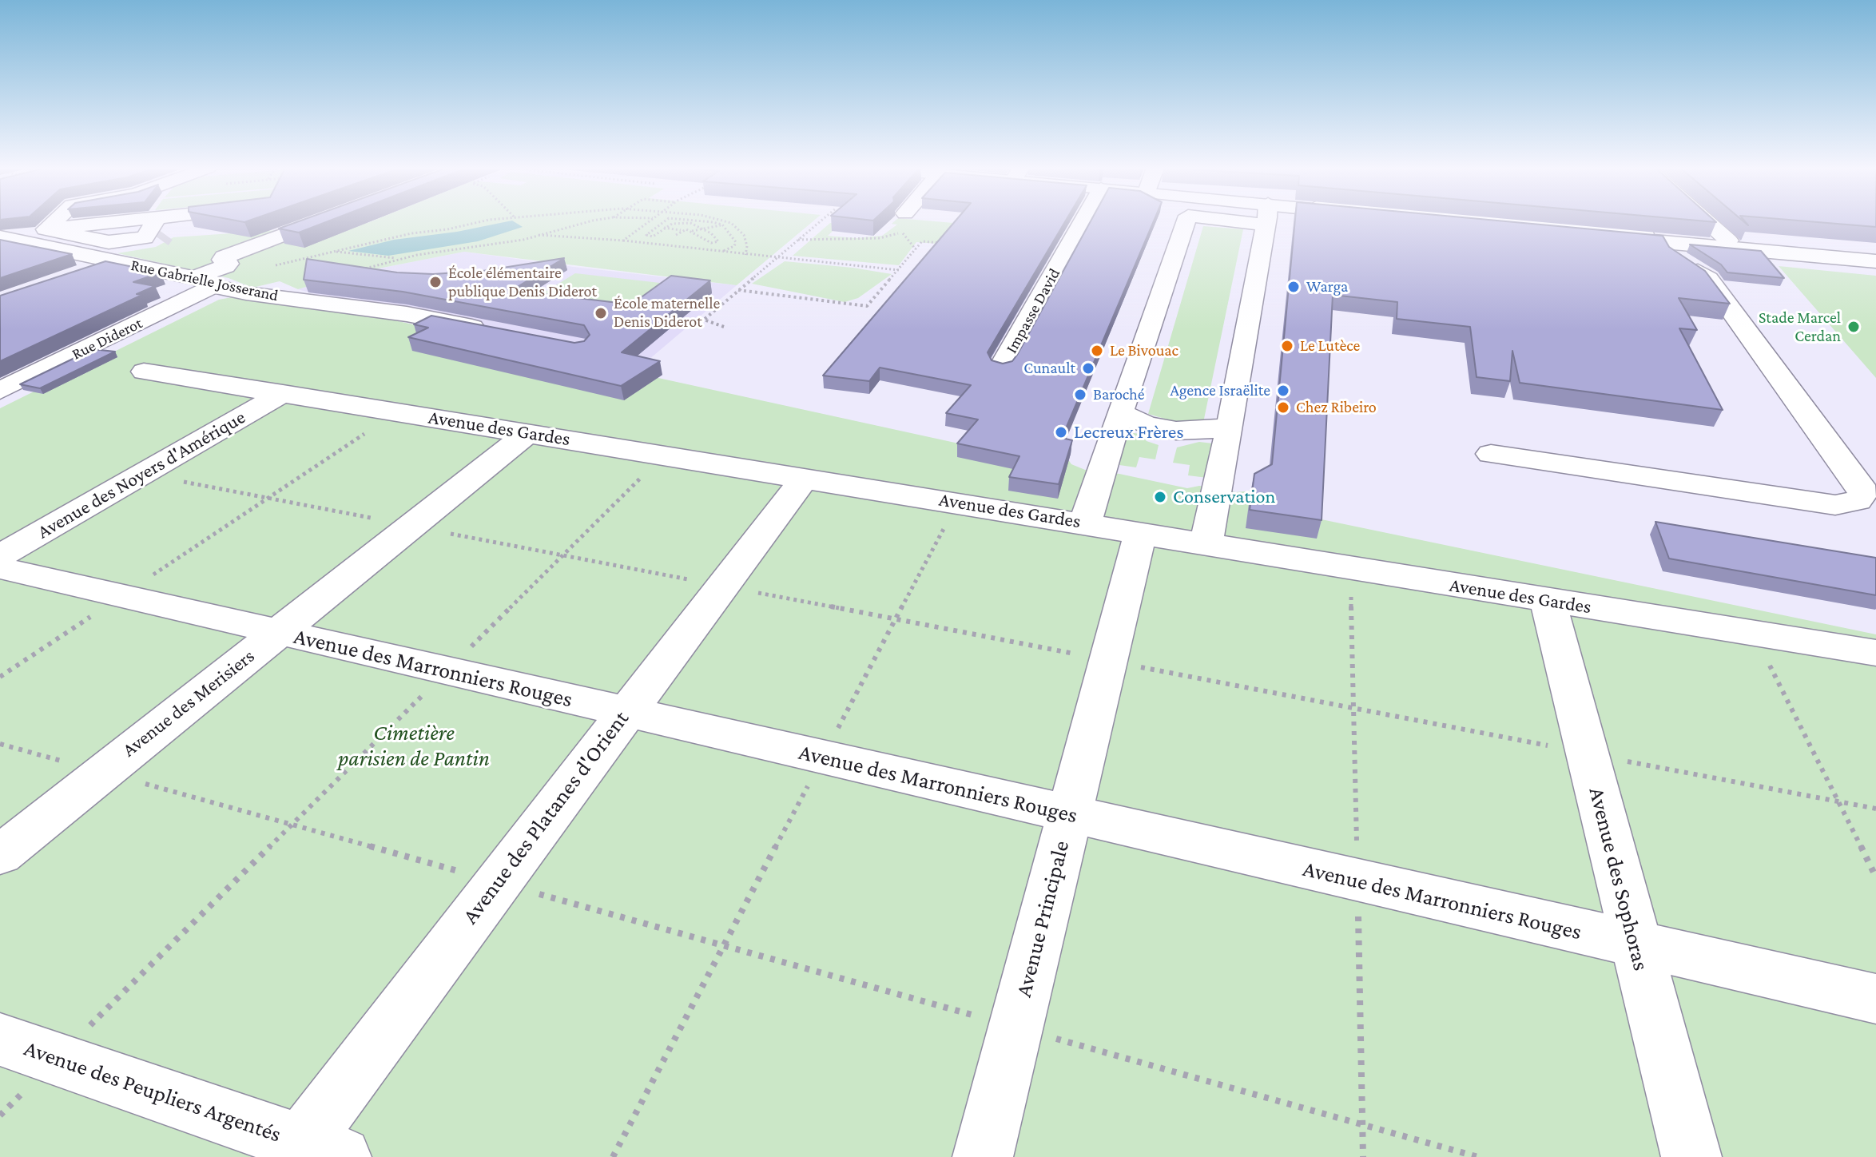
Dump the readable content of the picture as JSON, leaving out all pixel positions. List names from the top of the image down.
{
  "streets": {
    "street": [
      "Rue Gabrielle Josserand",
      "Impasse David",
      "Rue Diderot",
      "Avenue des Gardes",
      "Avenue des Noyers d'Amérique",
      "Avenue des Marronniers Rouges",
      "Avenue des Merisiers",
      "Avenue des Platanes d'Orient",
      "Avenue des Sophoras",
      "Avenue Principale",
      "Avenue des Peupliers Argentés"
    ]
  },
  "crossings": [
    ["Rue Gabrielle Josserand", "Rue Diderot"],
    ["Avenue des Gardes", "Avenue des Noyers d'Amérique"],
    ["Avenue des Gardes", "Avenue des Merisiers"],
    ["Avenue des Gardes", "Avenue des Platanes d'Orient"],
    ["Avenue des Gardes", "Avenue des Sophoras"],
    ["Avenue des Gardes", "Avenue Principale"],
    ["Avenue des Marronniers Rouges", "Avenue des Merisiers"],
    ["Avenue des Marronniers Rouges", "Avenue des Platanes d'Orient"],
    ["Avenue des Marronniers Rouges", "Avenue des Sophoras"],
    ["Avenue des Marronniers Rouges", "Avenue Principale"],
    ["Avenue des Platanes d'Orient", "Avenue des Peupliers Argentés"]
  ],
  "parks": ["Cimetière parisien de Pantin"],
  "places": [
    "École élémentaire publique Denis Diderot",
    "Warga",
    "École maternelle Denis Diderot",
    "Stade Marcel Cerdan",
    "Le Lutèce",
    "Le Bivouac",
    "Cunault",
    "Agence Israëlite",
    "Baroché",
    "Chez Ribeiro",
    "Lecreux Frères",
    "Conservation"
  ]
}
